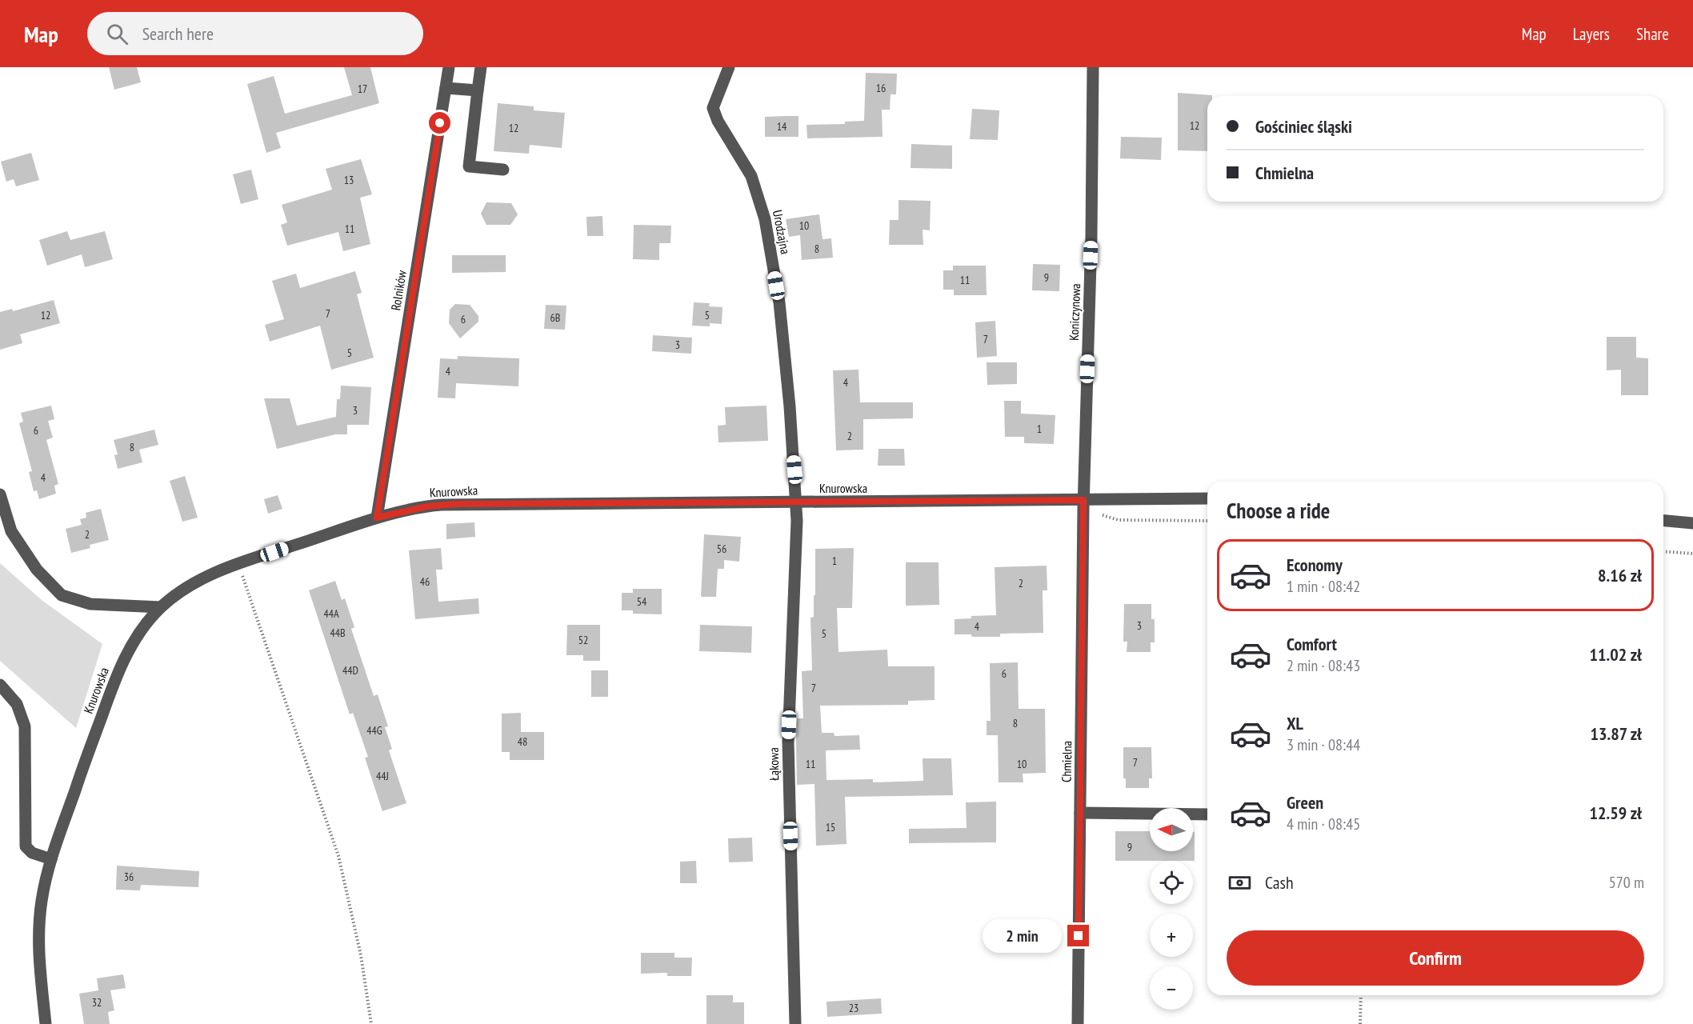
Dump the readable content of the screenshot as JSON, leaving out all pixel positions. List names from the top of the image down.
{
  "streets": {
    "street": [
      "Urodzajna",
      "Rolników",
      "Koniczynowa",
      "Knurowska",
      "Chmielna",
      "Łąkowa"
    ]
  },
  "crossings": [
    ["Urodzajna", "Knurowska"],
    ["Urodzajna", "Łąkowa"],
    ["Rolników", "Knurowska"],
    ["Koniczynowa", "Knurowska"],
    ["Koniczynowa", "Chmielna"],
    ["Knurowska", "Chmielna"],
    ["Knurowska", "Łąkowa"]
  ],
  "house_numbers": [
    "16",
    "17",
    "12",
    "14",
    "12",
    "13",
    "10",
    "11",
    "8",
    "9",
    "11",
    "7",
    "12",
    "5",
    "6B",
    "6",
    "7",
    "3",
    "5",
    "4",
    "4",
    "3",
    "1",
    "6",
    "2",
    "8",
    "4",
    "2",
    "56",
    "1",
    "46",
    "2",
    "54",
    "44A",
    "3",
    "4",
    "44B",
    "5",
    "52",
    "44D",
    "6",
    "7",
    "8",
    "44G",
    "48",
    "7",
    "11",
    "10",
    "44J",
    "15",
    "9",
    "36",
    "32",
    "23"
  ],
  "north": "left",
  "page": {
    "header": "Map",
    "search": "Search here",
    "nav": ["Map", "Layers", "Share"],
    "banner": ["Gościniec śląski", "Chmielna"],
    "heading": "Choose a ride",
    "list": [
      {
        "name": "Economy",
        "note": "1 min · 08:42",
        "value": "8.16 zł"
      },
      {
        "name": "Comfort",
        "note": "2 min · 08:43",
        "value": "11.02 zł"
      },
      {
        "name": "XL",
        "note": "3 min · 08:44",
        "value": "13.87 zł"
      },
      {
        "name": "Green",
        "note": "4 min · 08:45",
        "value": "12.59 zł"
      }
    ],
    "map_buttons": ["+", "−"],
    "pay": ["Cash", "570 m"],
    "bubble": "2 min",
    "buttons": "Confirm"
  }
}
